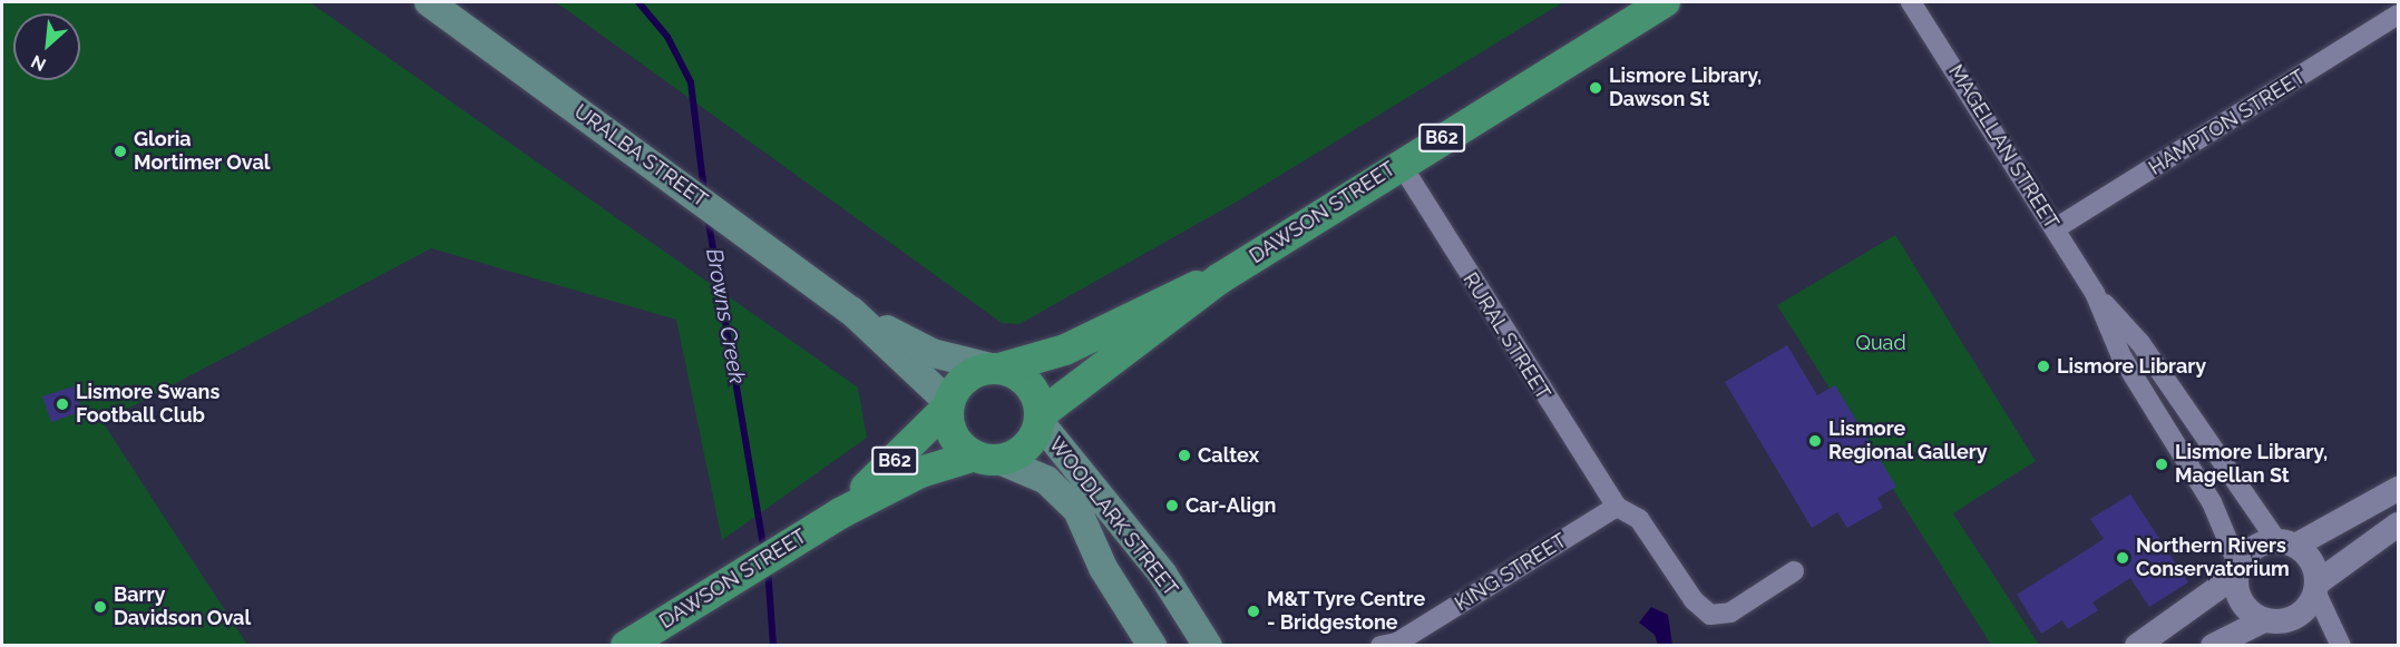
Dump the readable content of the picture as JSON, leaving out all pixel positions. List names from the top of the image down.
{
  "streets": {
    "main road": [
      "B62",
      "URALBA STREET",
      "DAWSON STREET",
      "WOODLARK STREET"
    ],
    "street": [
      "HAMPTON STREET",
      "MAGELLAN STREET",
      "RURAL STREET",
      "KING STREET"
    ]
  },
  "crossings": [
    ["HAMPTON STREET", "MAGELLAN STREET"],
    ["B62", "URALBA STREET"],
    ["B62", "DAWSON STREET"],
    ["B62", "WOODLARK STREET"],
    ["URALBA STREET", "DAWSON STREET"],
    ["URALBA STREET", "WOODLARK STREET"],
    ["DAWSON STREET", "RURAL STREET"],
    ["DAWSON STREET", "WOODLARK STREET"],
    ["RURAL STREET", "KING STREET"]
  ],
  "water": ["Browns Creek"],
  "parks": ["Quad"],
  "places": [
    "Lismore Library, Dawson St",
    "Gloria Mortimer Oval",
    "Lismore Library",
    "Lismore Swans Football Club",
    "Lismore Regional Gallery",
    "Caltex",
    "Lismore Library, Magellan St",
    "Car-Align",
    "Northern Rivers Conservatorium",
    "Barry Davidson Oval",
    "M&T Tyre Centre - Bridgestone"
  ],
  "north": "bottom left"
}
